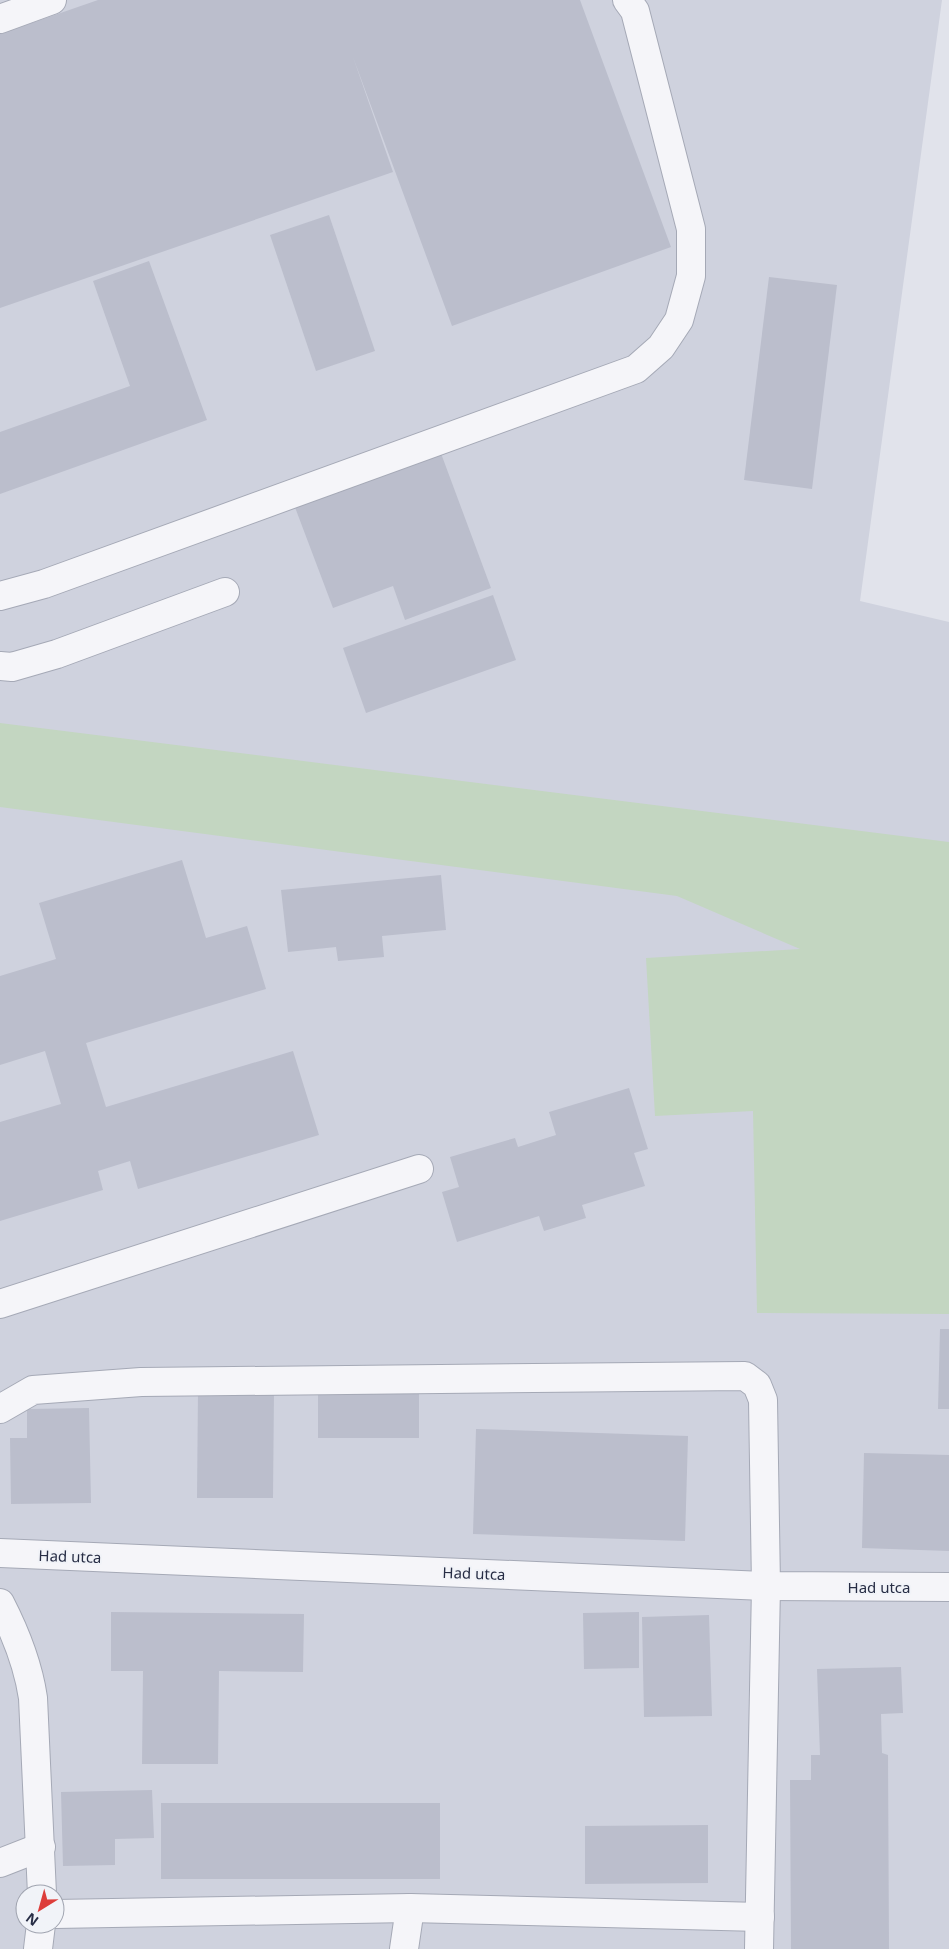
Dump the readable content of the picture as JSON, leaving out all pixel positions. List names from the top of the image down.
{
  "streets": {
    "street": ["Had utca"]
  },
  "north": "bottom left"
}
